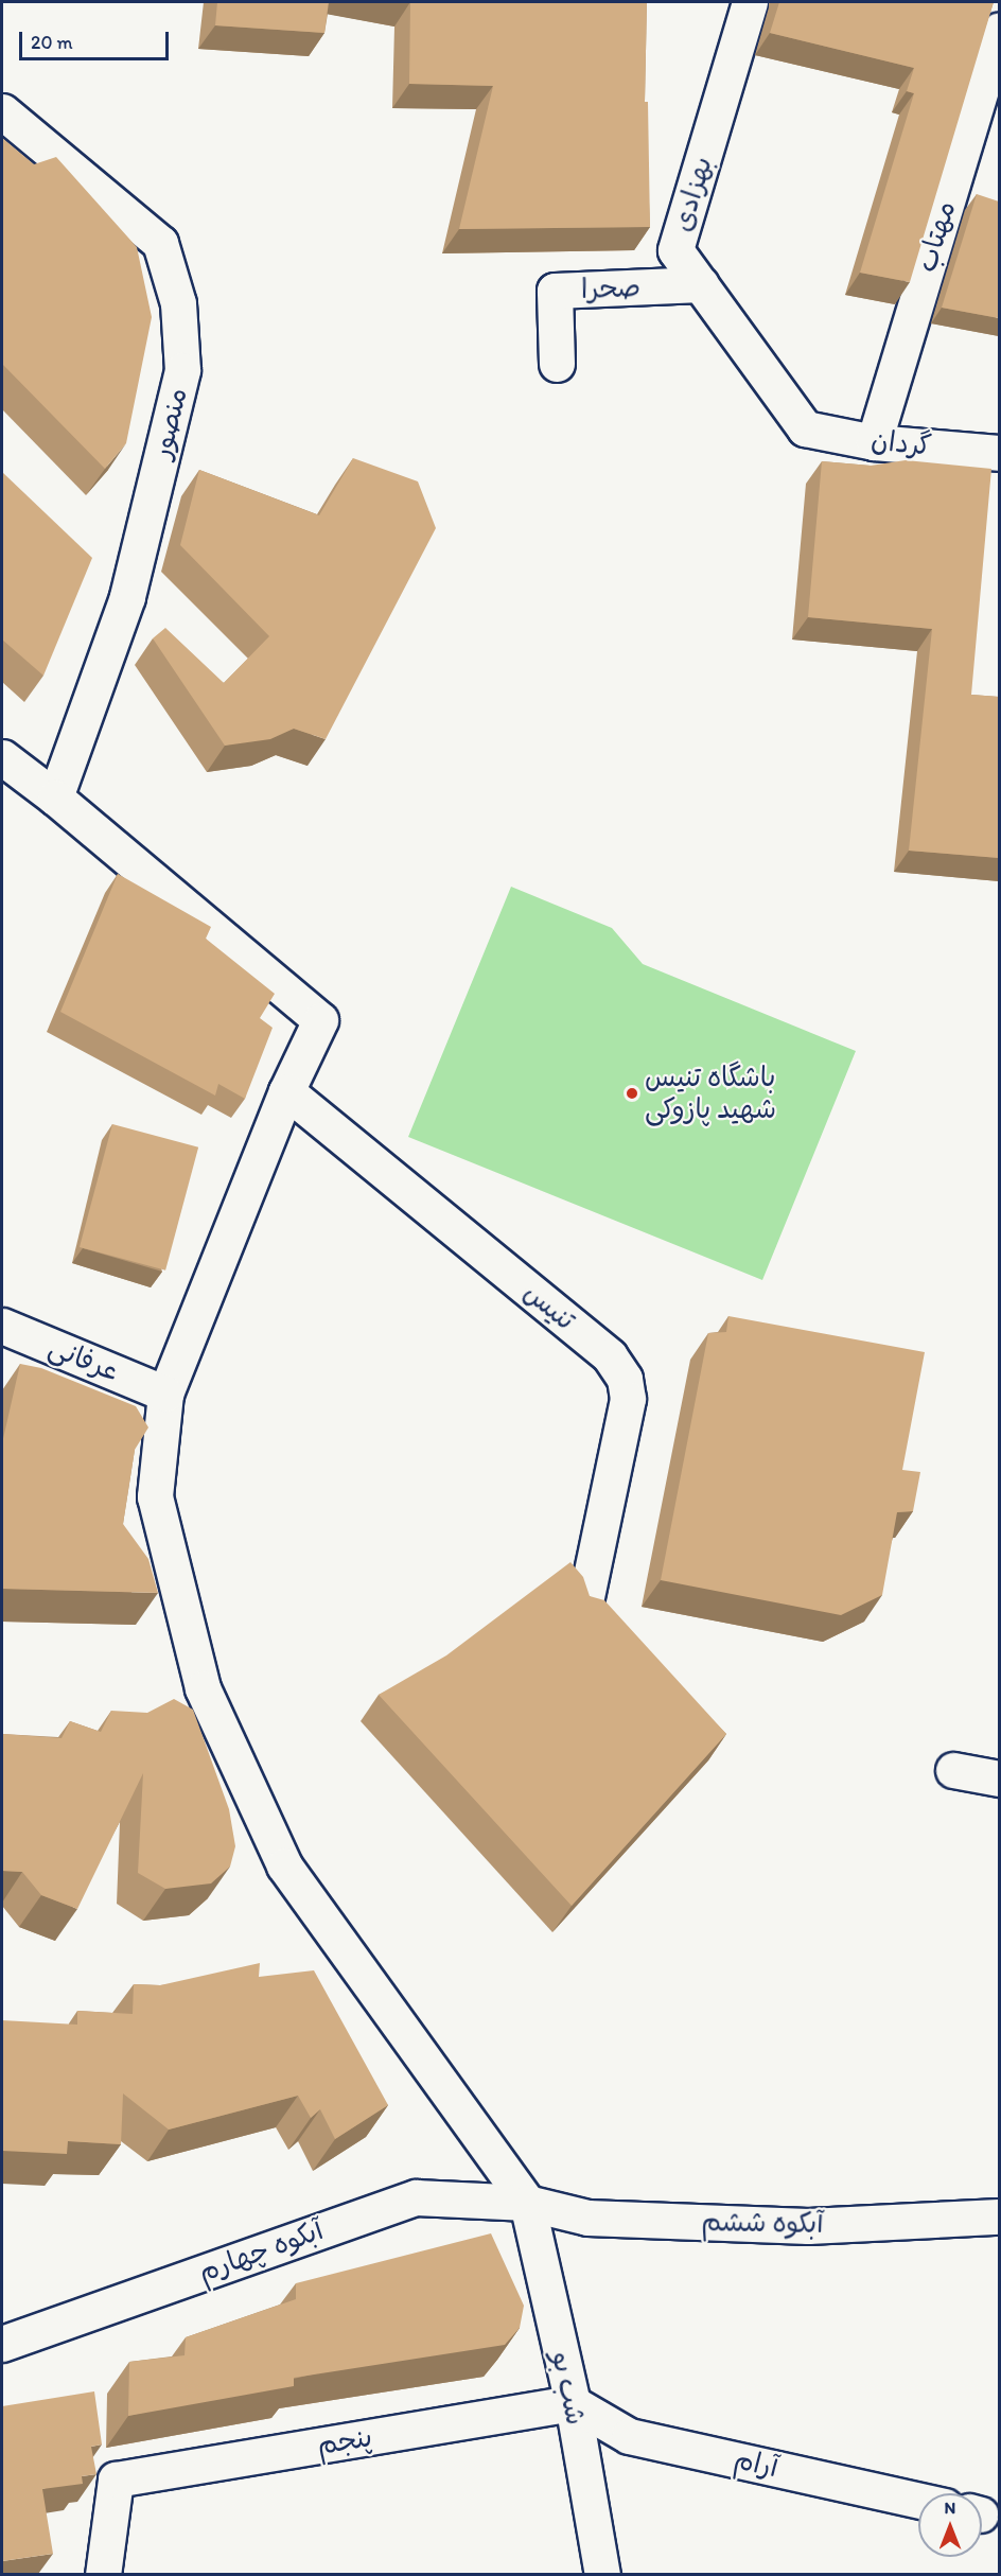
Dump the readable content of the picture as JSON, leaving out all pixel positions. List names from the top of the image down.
{
  "streets": {
    "street": [
      "بهزادی",
      "مهتاب",
      "صحرا",
      "منصور",
      "گردان",
      "تنیس",
      "عرفانی",
      "آبکوه ششم",
      "آبکوه چهارم",
      "شب بو",
      "پنجم",
      "آرام"
    ]
  },
  "crossings": [
    ["بهزادی", "صحرا"],
    ["بهزادی", "گردان"],
    ["مهتاب", "گردان"],
    ["آبکوه ششم", "آبکوه چهارم"],
    ["آبکوه ششم", "شب بو"],
    ["آبکوه چهارم", "شب بو"],
    ["شب بو", "پنجم"],
    ["شب بو", "آرام"],
    ["پنجم", "آرام"]
  ],
  "places": ["باشگاه تنیس شهید پازوکی"],
  "scale_bar": "20 m",
  "north": "top"
}
